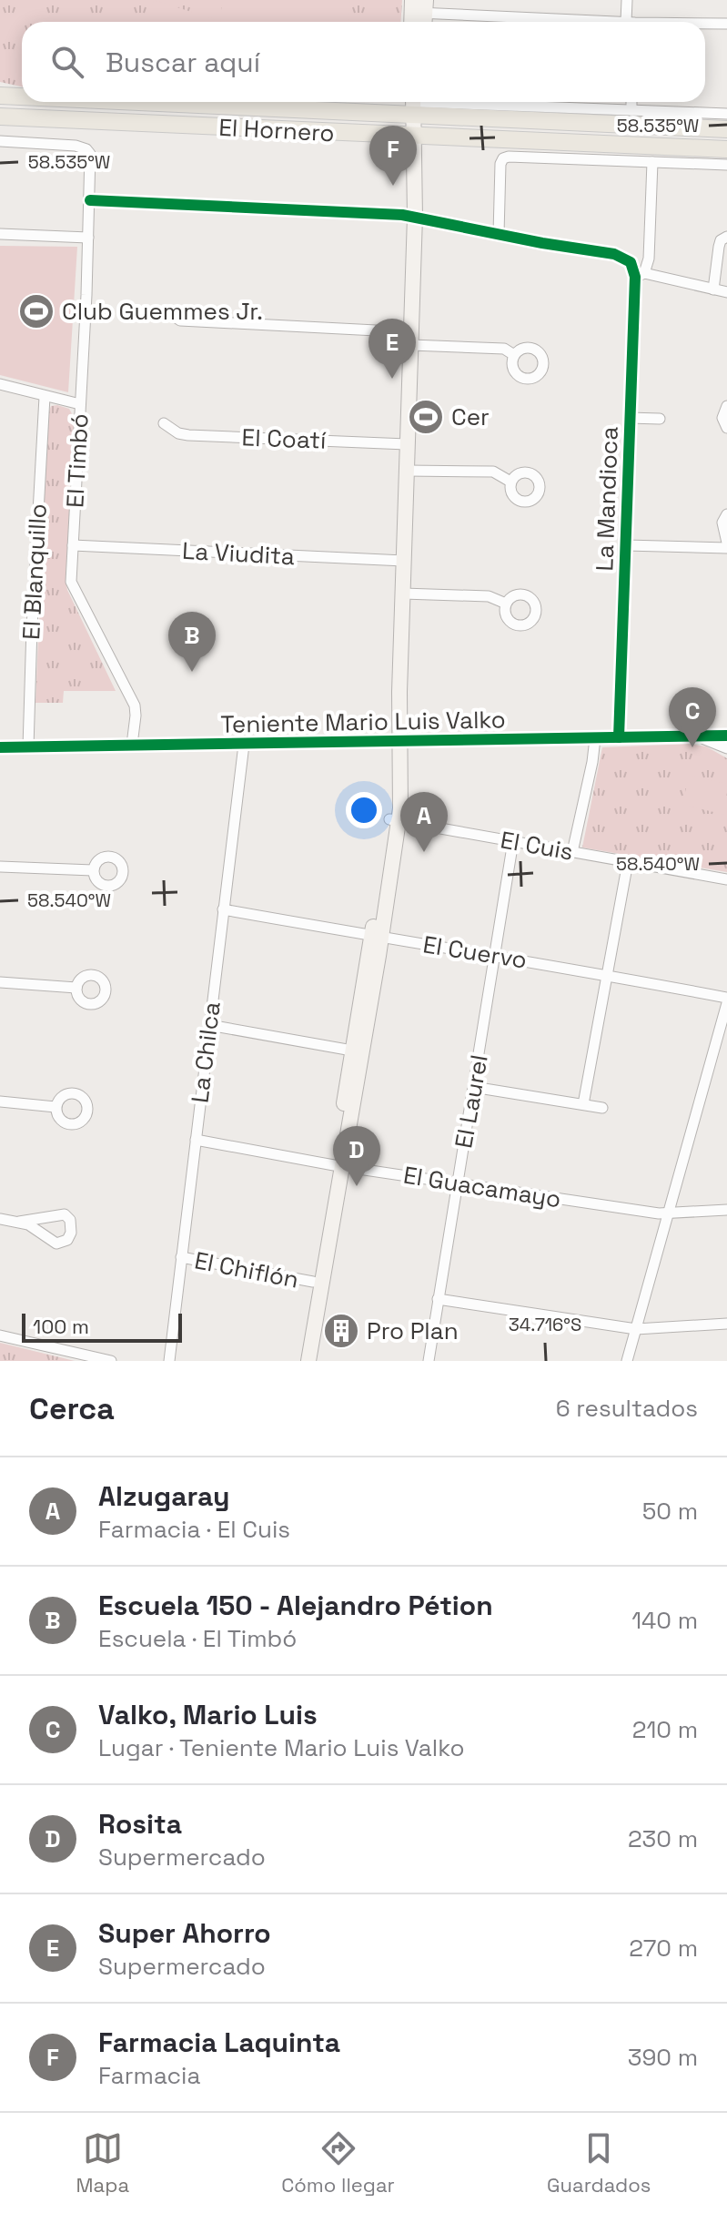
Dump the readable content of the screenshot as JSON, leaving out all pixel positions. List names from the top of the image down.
{
  "streets": {
    "main road": ["El Hornero"],
    "street": [
      "El Coatí",
      "El Timbó",
      "La Mandioca",
      "La Viudita",
      "El Blanquillo",
      "Teniente Mario Luis Valko",
      "El Cuis",
      "El Cuervo",
      "La Chilca",
      "El Laurel",
      "El Guacamayo",
      "El Chiflón"
    ]
  },
  "crossings": [
    ["El Timbó", "La Viudita"],
    ["El Timbó", "Teniente Mario Luis Valko"],
    ["La Mandioca", "Teniente Mario Luis Valko"],
    ["El Blanquillo", "Teniente Mario Luis Valko"],
    ["Teniente Mario Luis Valko", "La Chilca"],
    ["El Cuis", "El Laurel"],
    ["El Cuervo", "La Chilca"],
    ["El Cuervo", "El Laurel"],
    ["La Chilca", "El Guacamayo"],
    ["La Chilca", "El Chiflón"],
    ["El Laurel", "El Guacamayo"]
  ],
  "places": {
    "sports": ["Club Guemmes Jr.", "Cer"],
    "building": ["Pro Plan"]
  },
  "scale_bar": "100 m",
  "page": {
    "search": "Buscar aquí",
    "pins": [
      "F",
      "E",
      "B",
      "C",
      "A",
      "D"
    ],
    "scale": "100 m",
    "heading": ["Cerca", "6 resultados"],
    "list": [
      {
        "mark": "A",
        "name": "Alzugaray",
        "note": "Farmacia · El Cuis",
        "value": "50 m"
      },
      {
        "mark": "B",
        "name": "Escuela 150 - Alejandro Pétion",
        "note": "Escuela · El Timbó",
        "value": "140 m"
      },
      {
        "mark": "C",
        "name": "Valko, Mario Luis",
        "note": "Lugar · Teniente Mario Luis Valko",
        "value": "210 m"
      },
      {
        "mark": "D",
        "name": "Rosita",
        "note": "Supermercado",
        "value": "230 m"
      },
      {
        "mark": "E",
        "name": "Super Ahorro",
        "note": "Supermercado",
        "value": "270 m"
      },
      {
        "mark": "F",
        "name": "Farmacia Laquinta",
        "note": "Farmacia",
        "value": "390 m"
      }
    ],
    "nav": ["Mapa", "Cómo llegar", "Guardados"]
  },
  "coordinates": ["58.535°W", "58.540°W", "34.716°S"]
}
